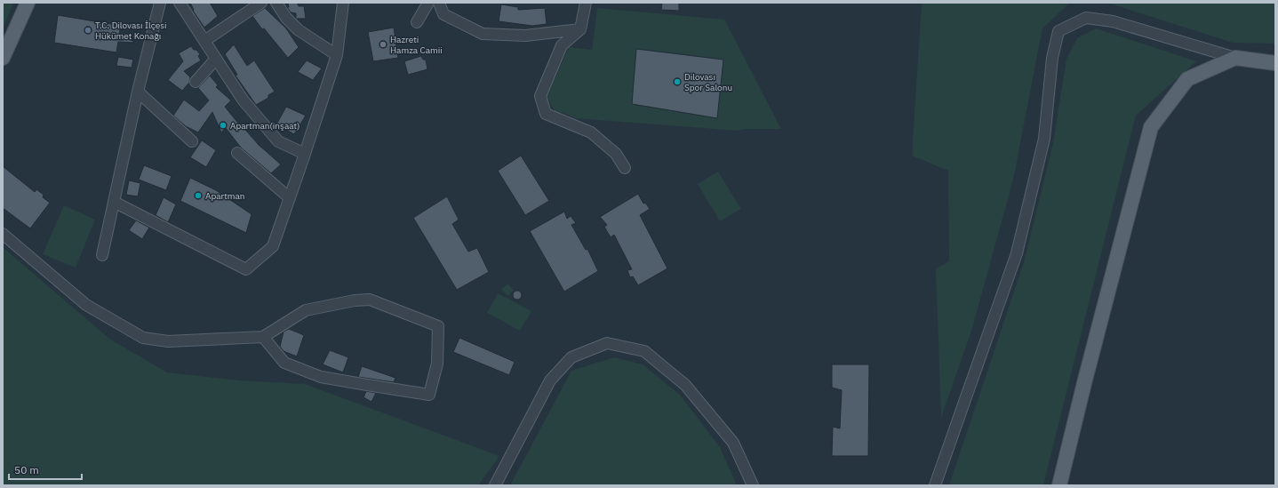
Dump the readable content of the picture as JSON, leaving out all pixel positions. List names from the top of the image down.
{
  "places": [
    "T.C. Dilovası İlçesi Hükümet Konağı",
    "Hazreti Hamza Camii",
    "Dilovası Spor Salonu",
    "Apartman(inşaat)",
    "Apartman"
  ],
  "scale_bar": "50 m"
}
